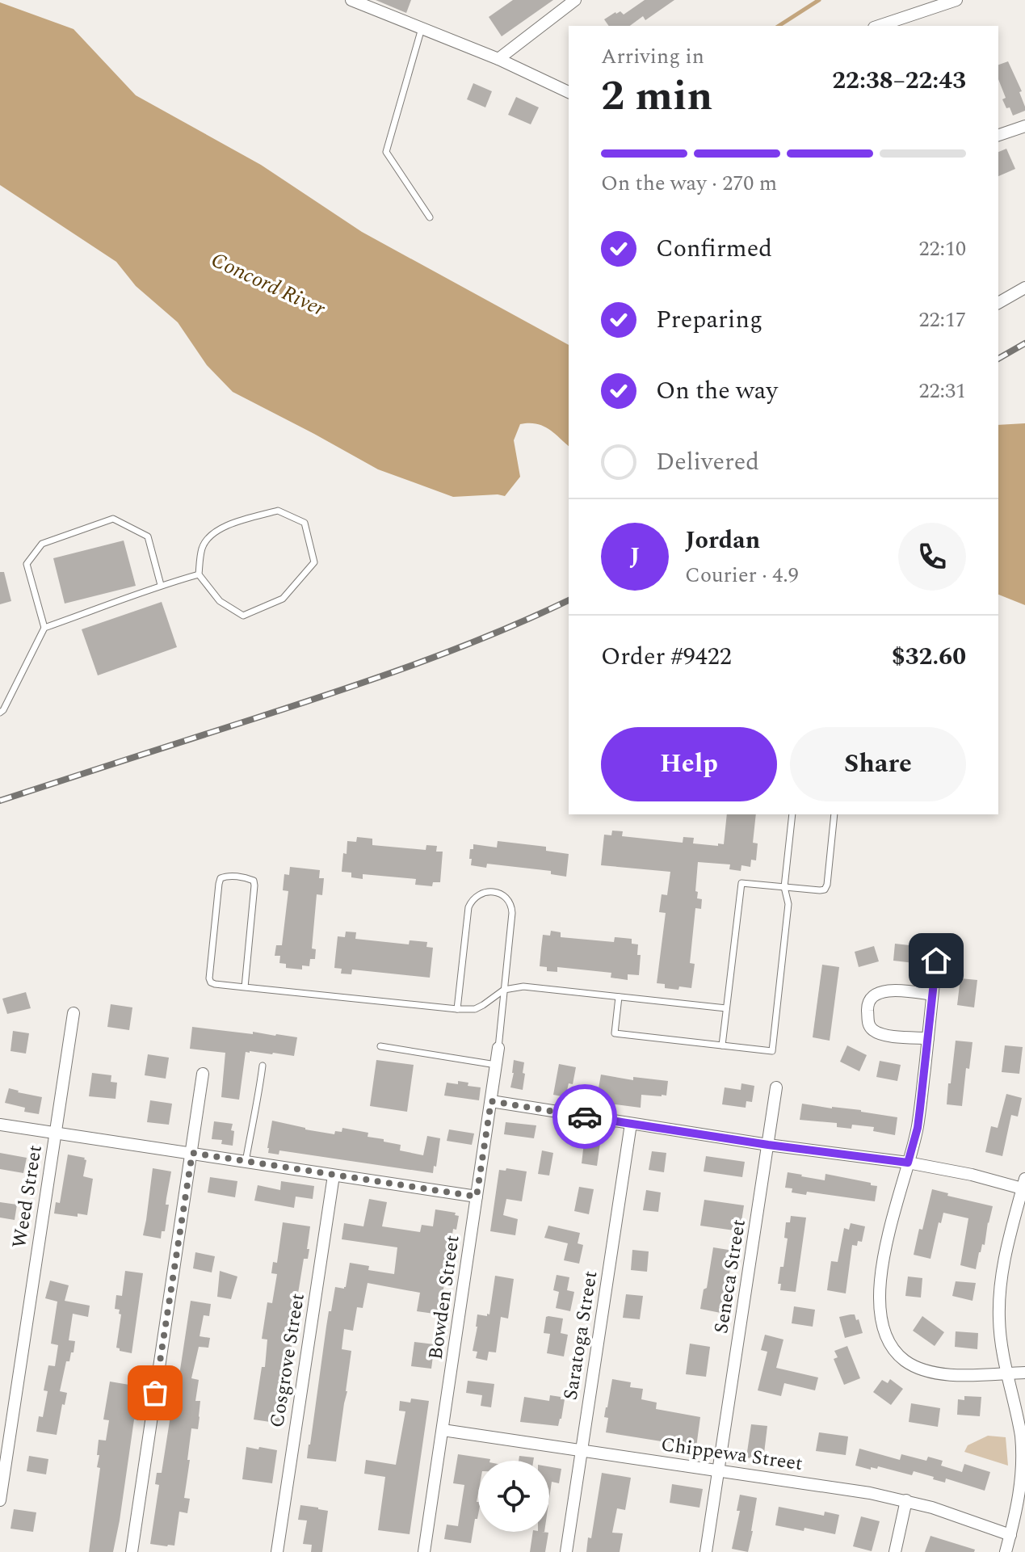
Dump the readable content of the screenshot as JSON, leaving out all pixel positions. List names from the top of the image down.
{
  "streets": {
    "street": [
      "Weed Street",
      "Seneca Street",
      "Bowden Street",
      "Saratoga Street",
      "Cosgrove Street",
      "Chippewa Street"
    ]
  },
  "crossings": [
    ["Seneca Street", "Chippewa Street"],
    ["Bowden Street", "Chippewa Street"],
    ["Saratoga Street", "Chippewa Street"]
  ],
  "water": ["Concord River"],
  "page": {
    "heading": ["2 min", "Arriving in", "22:38–22:43"],
    "panel": [
      "Jordan",
      "Courier · 4.9",
      "Order #9422",
      "$32.60"
    ],
    "bar": "On the way · 270 m",
    "list": [
      ["Confirmed", "22:10"],
      ["Preparing", "22:17"],
      ["On the way", "22:31"],
      "Delivered"
    ],
    "round": "J",
    "buttons": ["Help", "Share"]
  }
}
